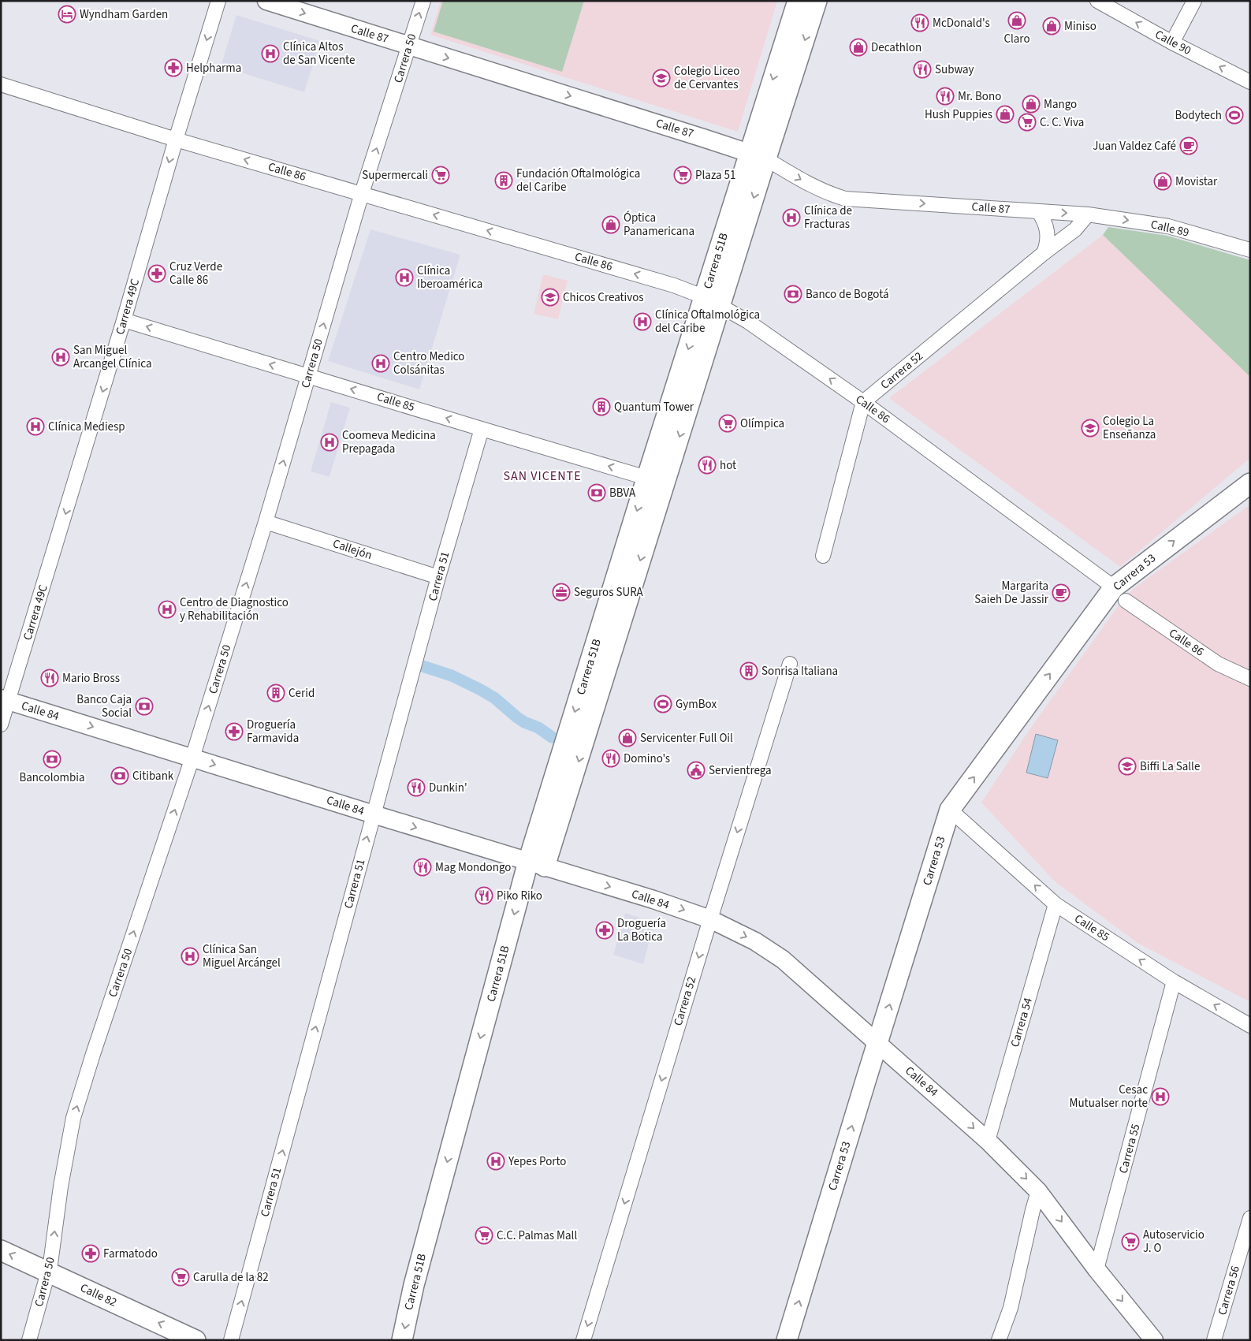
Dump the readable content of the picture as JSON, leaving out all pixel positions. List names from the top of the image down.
{
  "streets": {
    "main road": ["Carrera 51B", "Carrera 53", "Calle 82"],
    "street": [
      "Calle 87",
      "Calle 90",
      "Carrera 50",
      "Calle 86",
      "Calle 89",
      "Carrera 49C",
      "Carrera 52",
      "Calle 85",
      "Callejón",
      "Carrera 51",
      "Calle 84",
      "Carrera 54",
      "Carrera 55",
      "Carrera 56"
    ]
  },
  "crossings": [
    ["Calle 87", "Carrera 50"],
    ["Calle 87", "Calle 89"],
    ["Calle 87", "Carrera 51B"],
    ["Calle 87", "Carrera 52"],
    ["Carrera 50", "Calle 86"],
    ["Carrera 50", "Calle 85"],
    ["Carrera 50", "Callejón"],
    ["Carrera 50", "Calle 84"],
    ["Carrera 50", "Calle 82"],
    ["Calle 86", "Carrera 51B"],
    ["Calle 86", "Carrera 49C"],
    ["Calle 86", "Carrera 52"],
    ["Calle 86", "Carrera 53"],
    ["Calle 89", "Carrera 52"],
    ["Carrera 51B", "Calle 85"],
    ["Carrera 51B", "Calle 84"],
    ["Carrera 49C", "Calle 85"],
    ["Carrera 49C", "Calle 84"],
    ["Carrera 52", "Calle 84"],
    ["Calle 85", "Carrera 53"],
    ["Calle 85", "Carrera 51"],
    ["Calle 85", "Carrera 54"],
    ["Calle 85", "Carrera 55"],
    ["Callejón", "Carrera 51"],
    ["Carrera 53", "Calle 84"],
    ["Carrera 51", "Calle 84"],
    ["Calle 84", "Carrera 54"],
    ["Calle 84", "Carrera 55"]
  ],
  "one_way": [
    "Calle 87",
    "Calle 90",
    "Carrera 50",
    "Calle 86",
    "Calle 89",
    "Carrera 51B",
    "Carrera 49C",
    "Carrera 52",
    "Calle 85",
    "Carrera 53",
    "Carrera 51",
    "Calle 84",
    "Calle 82"
  ],
  "districts": ["SAN VICENTE"],
  "places": {
    "hotel": ["Wyndham Garden"],
    "shop": [
      "Claro",
      "Miniso",
      "Decathlon",
      "Mango",
      "Hush Puppies",
      "Movistar",
      "Óptica Panamericana",
      "Servicenter Full Oil"
    ],
    "restaurant": [
      "McDonald's",
      "Subway",
      "Mr. Bono",
      "hot",
      "Mario Bross",
      "Domino's",
      "Dunkin'",
      "Mag Mondongo",
      "Piko Riko"
    ],
    "hospital": [
      "Clínica Altos de San Vicente",
      "Clínica de Fracturas",
      "Clínica Iberoamérica",
      "Clínica Oftalmológica del Caribe",
      "San Miguel Arcangel Clínica",
      "Centro Medico Colsánitas",
      "Clínica Mediesp",
      "Coomeva Medicina Prepagada",
      "Centro de Diagnostico y Rehabilitación",
      "Clínica San Miguel Arcángel",
      "Cesac Mutualser norte",
      "Yepes Porto"
    ],
    "pharmacy": [
      "Helpharma",
      "Cruz Verde Calle 86",
      "Droguería Farmavida",
      "Droguería La Botica",
      "Farmatodo"
    ],
    "school or university": [
      "Colegio Liceo de Cervantes",
      "Chicos Creativos",
      "Colegio La Enseñanza",
      "Biffi La Salle"
    ],
    "sports": ["Bodytech", "GymBox"],
    "supermarket": [
      "C. C. Viva",
      "Supermercali",
      "Plaza 51",
      "Olímpica",
      "C.C. Palmas Mall",
      "Autoservicio J. O",
      "Carulla de la 82"
    ],
    "cafe": ["Juan Valdez Café", "Margarita Saieh De Jassir"],
    "building": [
      "Fundación Oftalmológica del Caribe",
      "Quantum Tower",
      "Sonrisa Italiana",
      "Cerid"
    ],
    "bank": [
      "Banco de Bogotá",
      "BBVA",
      "Banco Caja Social",
      "Bancolombia",
      "Citibank"
    ],
    "office": ["Seguros SURA"],
    "public building": ["Servientrega"]
  }
}
